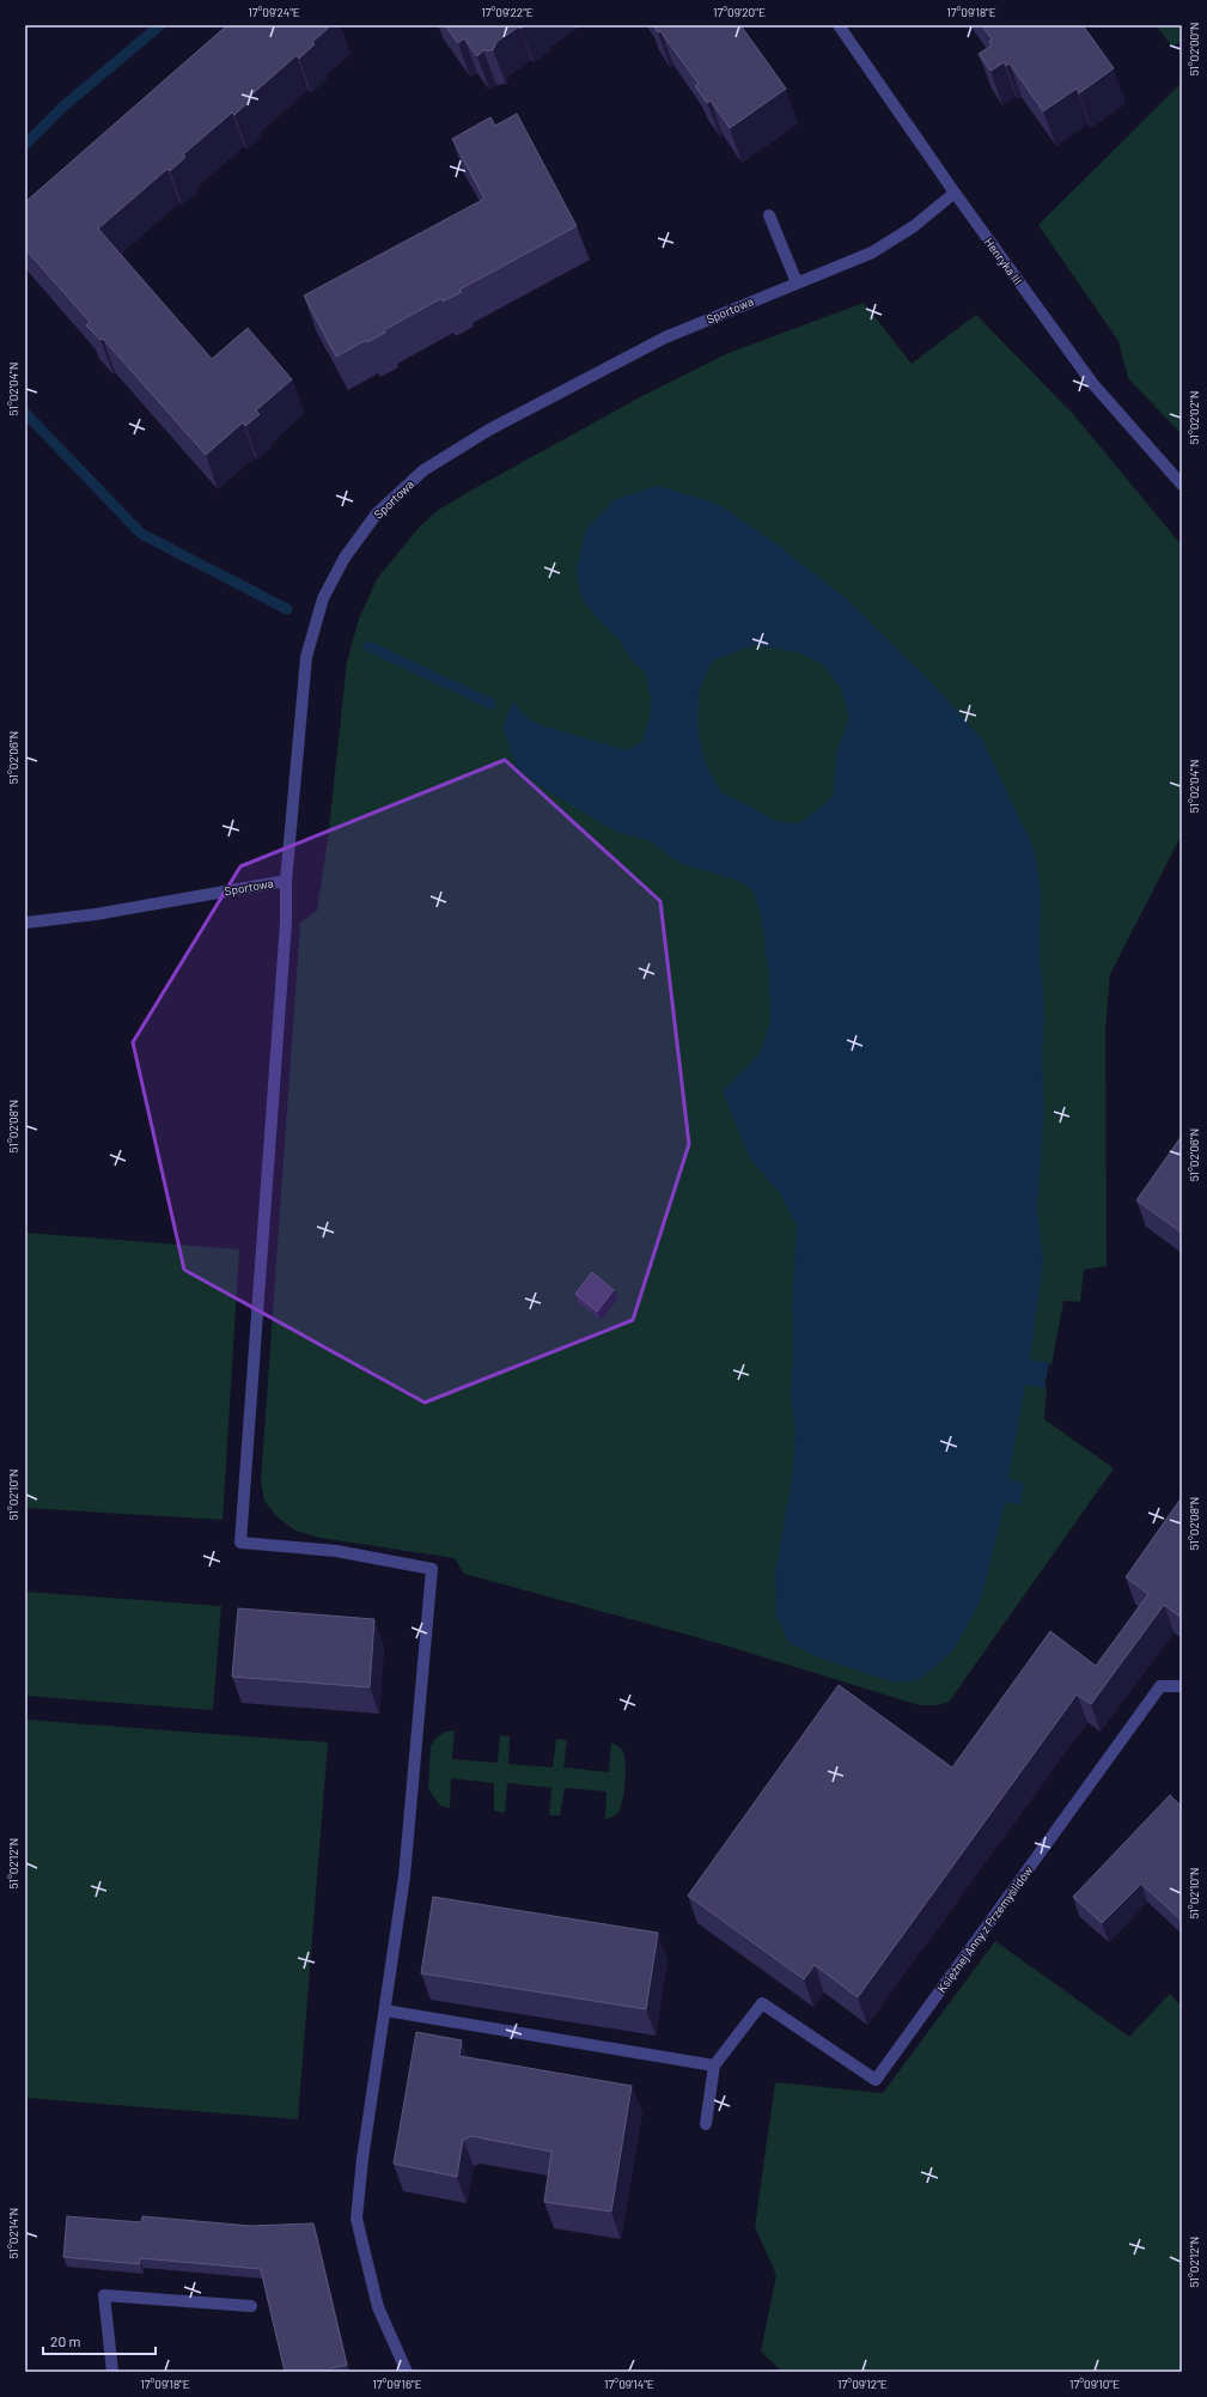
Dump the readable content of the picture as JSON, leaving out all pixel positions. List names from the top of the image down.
{
  "streets": {
    "street": ["Henryka III", "Sportowa", "Księżnej Anny z Przemyślidów"]
  },
  "crossings": [
    ["Henryka III", "Sportowa"]
  ],
  "scale_bar": "20 m",
  "coordinates": [
    "17°09'24\"E",
    "17°09'22\"E",
    "17°09'20\"E",
    "17°09'18\"E",
    "51°02'00\"N",
    "51°02'04\"N",
    "51°02'02\"N",
    "51°02'06\"N",
    "51°02'08\"N",
    "51°02'10\"N",
    "51°02'12\"N",
    "51°02'14\"N",
    "17°09'16\"E",
    "17°09'14\"E",
    "17°09'12\"E",
    "17°09'10\"E"
  ]
}
